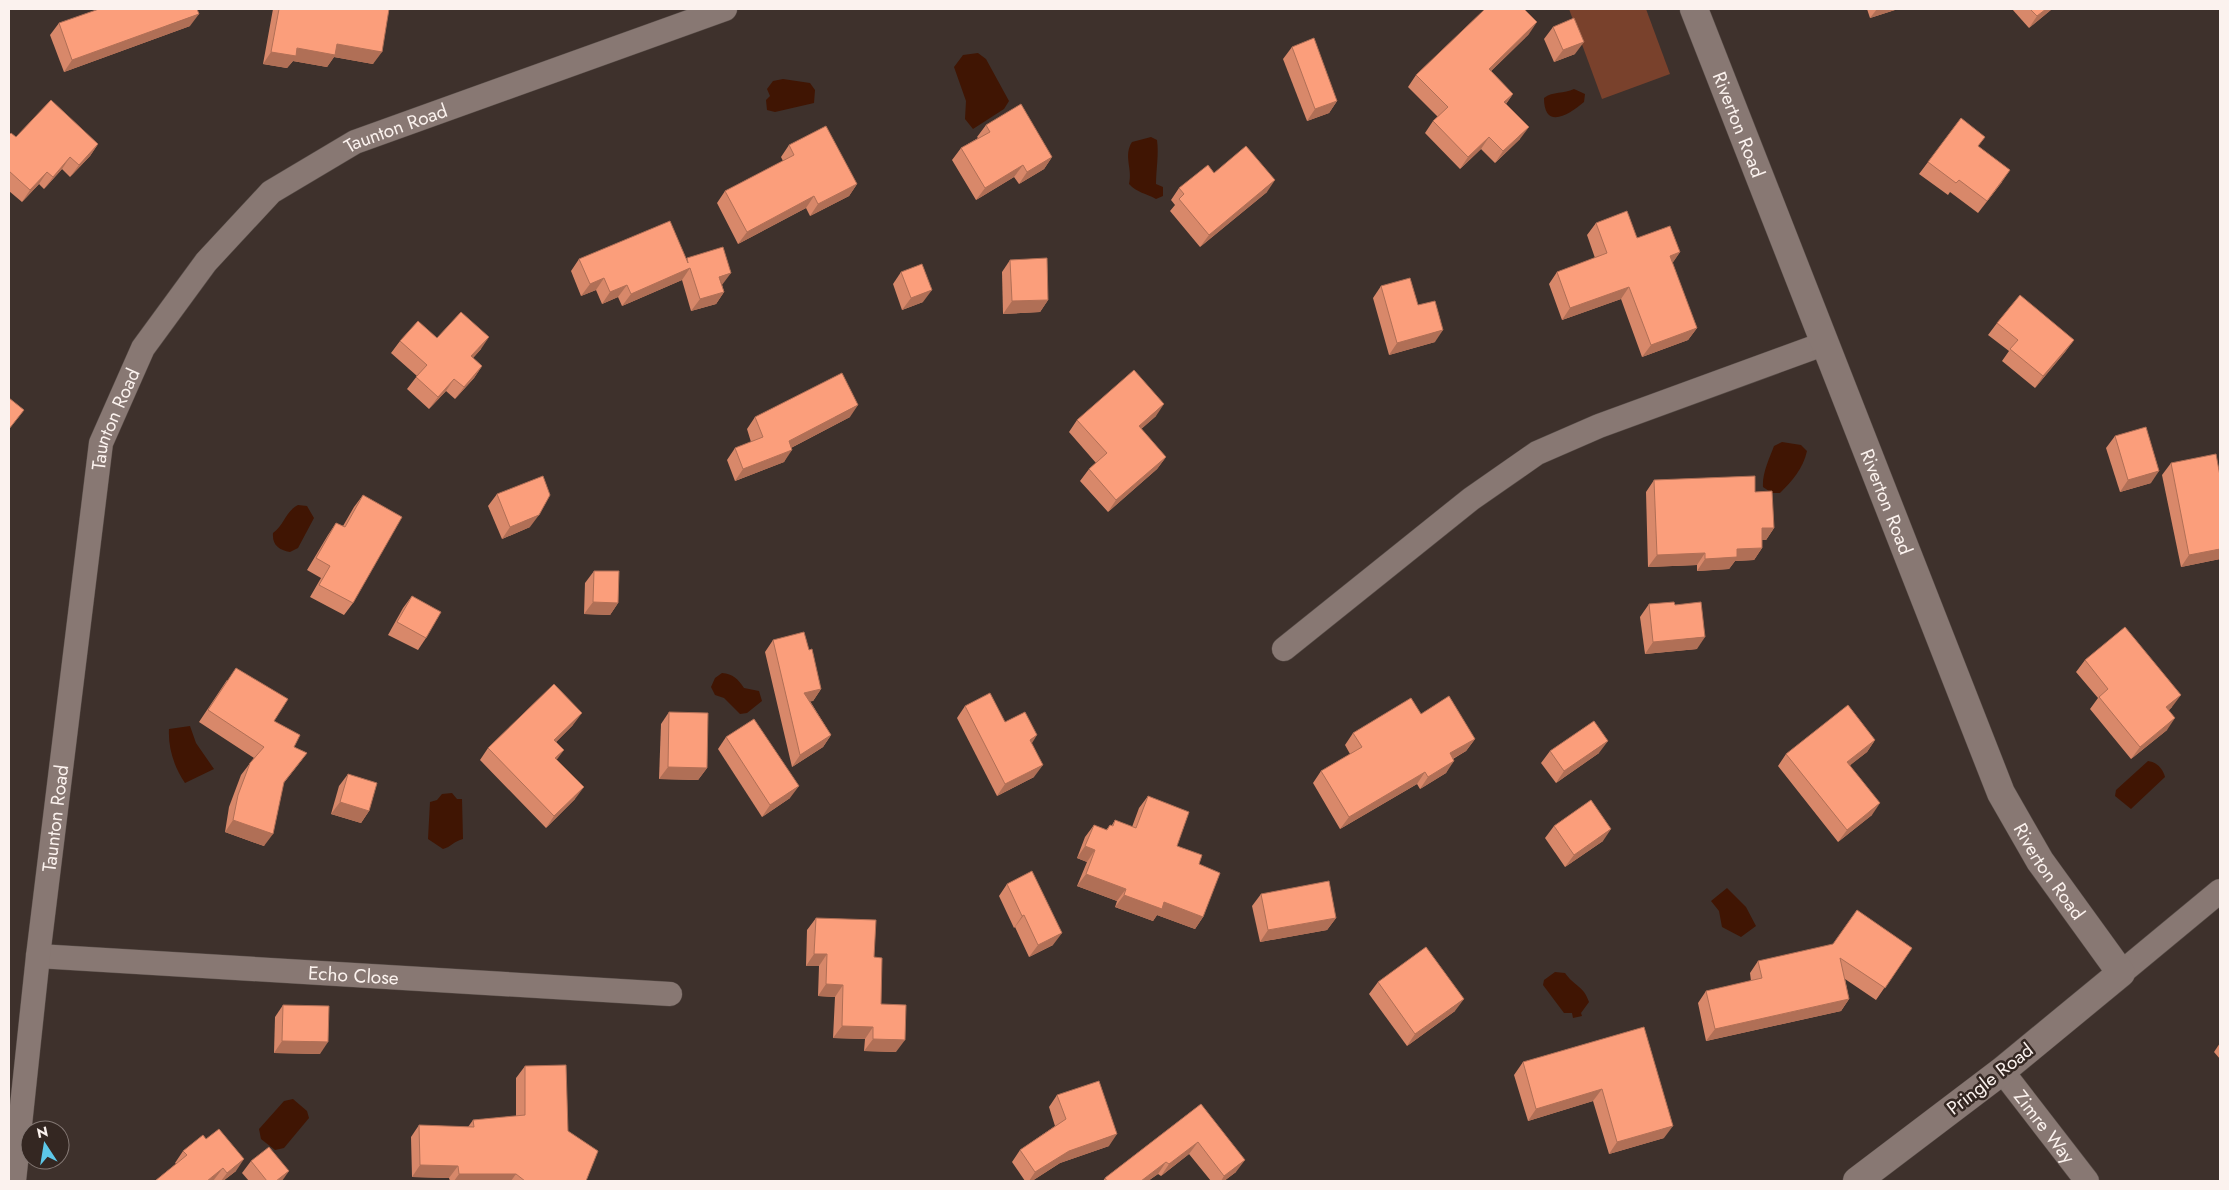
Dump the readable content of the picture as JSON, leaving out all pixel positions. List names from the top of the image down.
{
  "streets": {
    "street": [
      "Riverton Road",
      "Taunton Road",
      "Echo Close",
      "Pringle Road",
      "Zimre Way"
    ]
  },
  "crossings": [
    ["Riverton Road", "Pringle Road"],
    ["Taunton Road", "Echo Close"],
    ["Pringle Road", "Zimre Way"]
  ],
  "north": "top"
}
